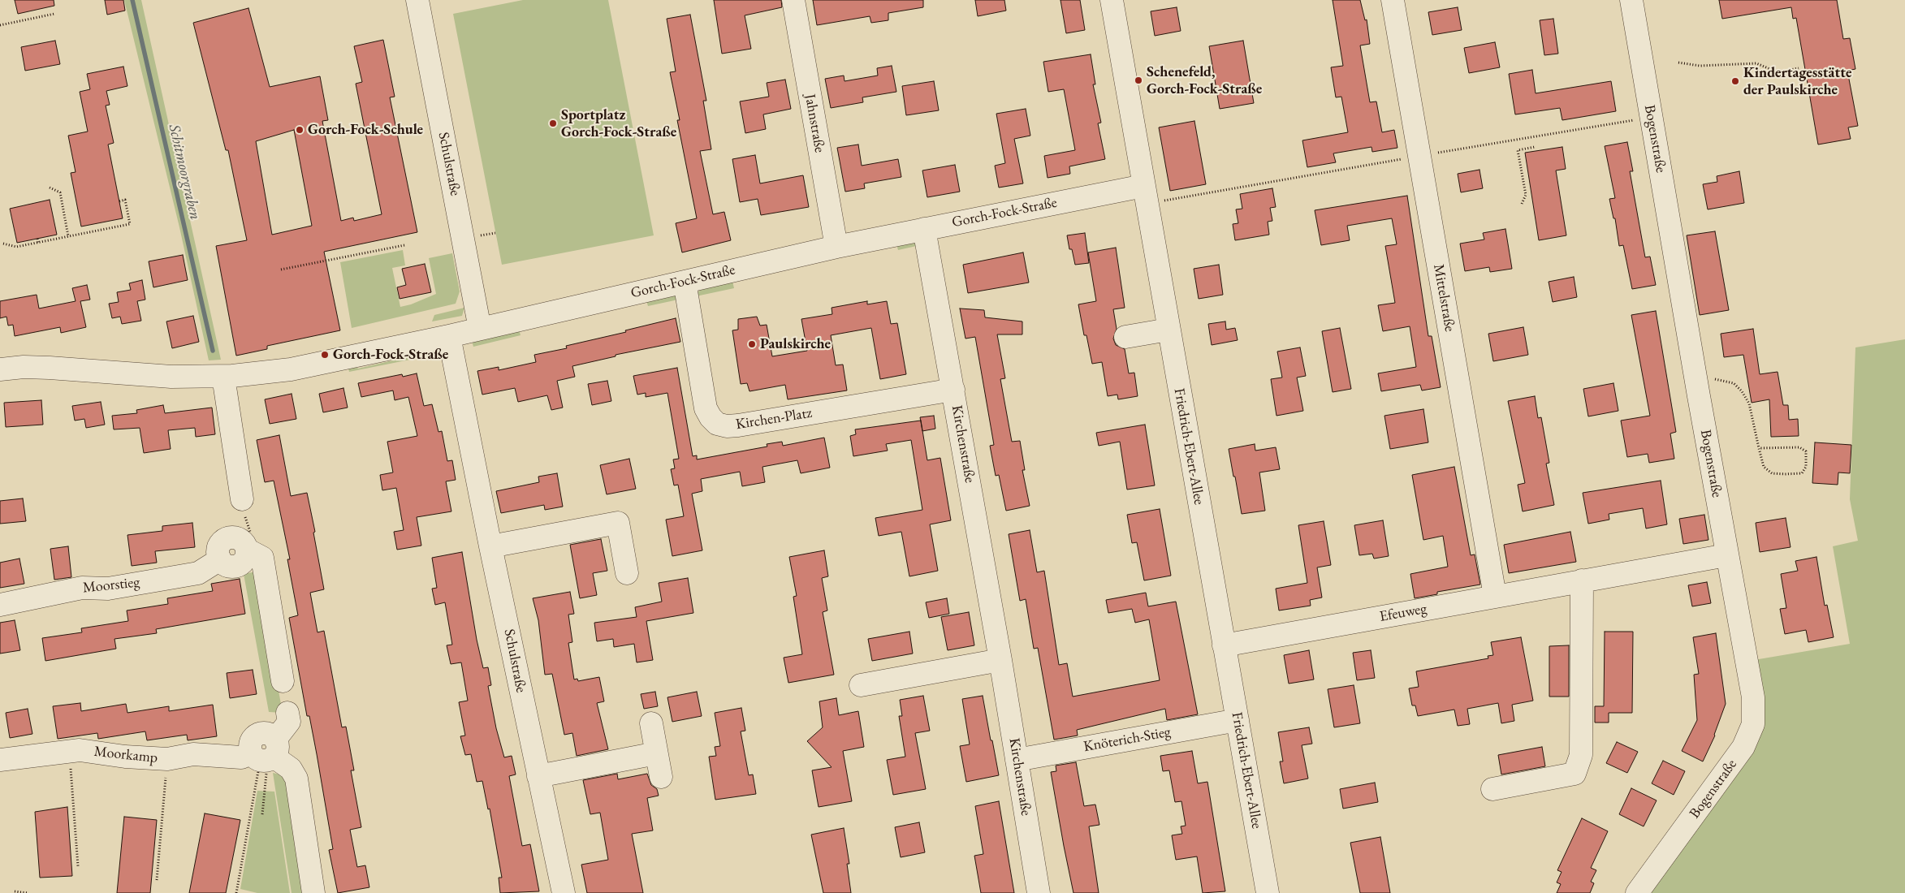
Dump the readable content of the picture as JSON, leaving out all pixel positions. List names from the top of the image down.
{
  "streets": {
    "street": [
      "Jahnstraße",
      "Bogenstraße",
      "Schulstraße",
      "Gorch-Fock-Straße",
      "Mittelstraße",
      "Kirchen-Platz",
      "Kirchenstraße",
      "Friedrich-Ebert-Allee",
      "Moorstieg",
      "Efeuweg",
      "Knöterich-Stieg",
      "Moorkamp"
    ]
  },
  "crossings": [
    ["Jahnstraße", "Gorch-Fock-Straße"],
    ["Bogenstraße", "Efeuweg"],
    ["Schulstraße", "Gorch-Fock-Straße"],
    ["Gorch-Fock-Straße", "Kirchen-Platz"],
    ["Gorch-Fock-Straße", "Kirchenstraße"],
    ["Gorch-Fock-Straße", "Friedrich-Ebert-Allee"],
    ["Mittelstraße", "Efeuweg"],
    ["Kirchen-Platz", "Kirchenstraße"],
    ["Kirchenstraße", "Knöterich-Stieg"],
    ["Friedrich-Ebert-Allee", "Efeuweg"],
    ["Friedrich-Ebert-Allee", "Knöterich-Stieg"]
  ],
  "water": ["Schitmoorgraben"],
  "places": [
    "Schenefeld, Gorch-Fock-Straße",
    "Kindertagesstätte der Paulskirche",
    "Sportplatz Gorch-Fock-Straße",
    "Gorch-Fock-Schule",
    "Paulskirche",
    "Gorch-Fock-Straße"
  ]
}
